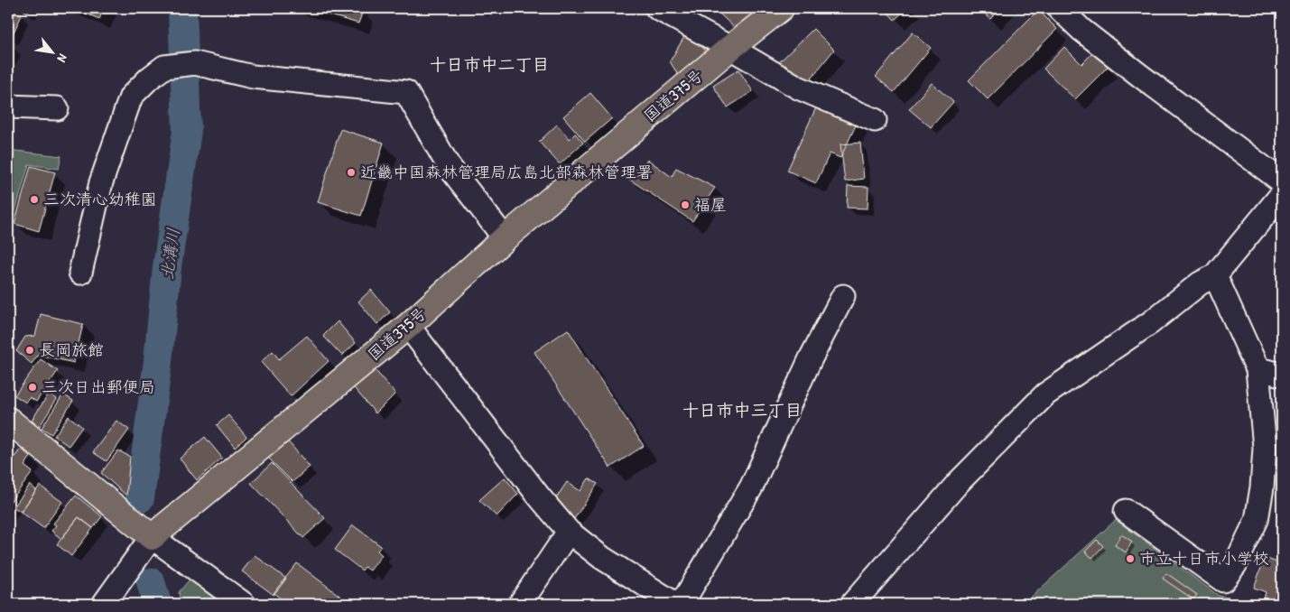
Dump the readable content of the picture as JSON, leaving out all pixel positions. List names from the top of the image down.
{
  "streets": {
    "highway": ["国道375号"]
  },
  "districts": ["十日市中二丁目", "十日市中三丁目"],
  "water": ["北溝川"],
  "places": [
    "近畿中国森林管理局広島北部森林管理署",
    "三次清心幼稚園",
    "福屋",
    "長岡旅館",
    "三次日出郵便局",
    "市立十日市小学校"
  ],
  "north": "bottom right"
}
